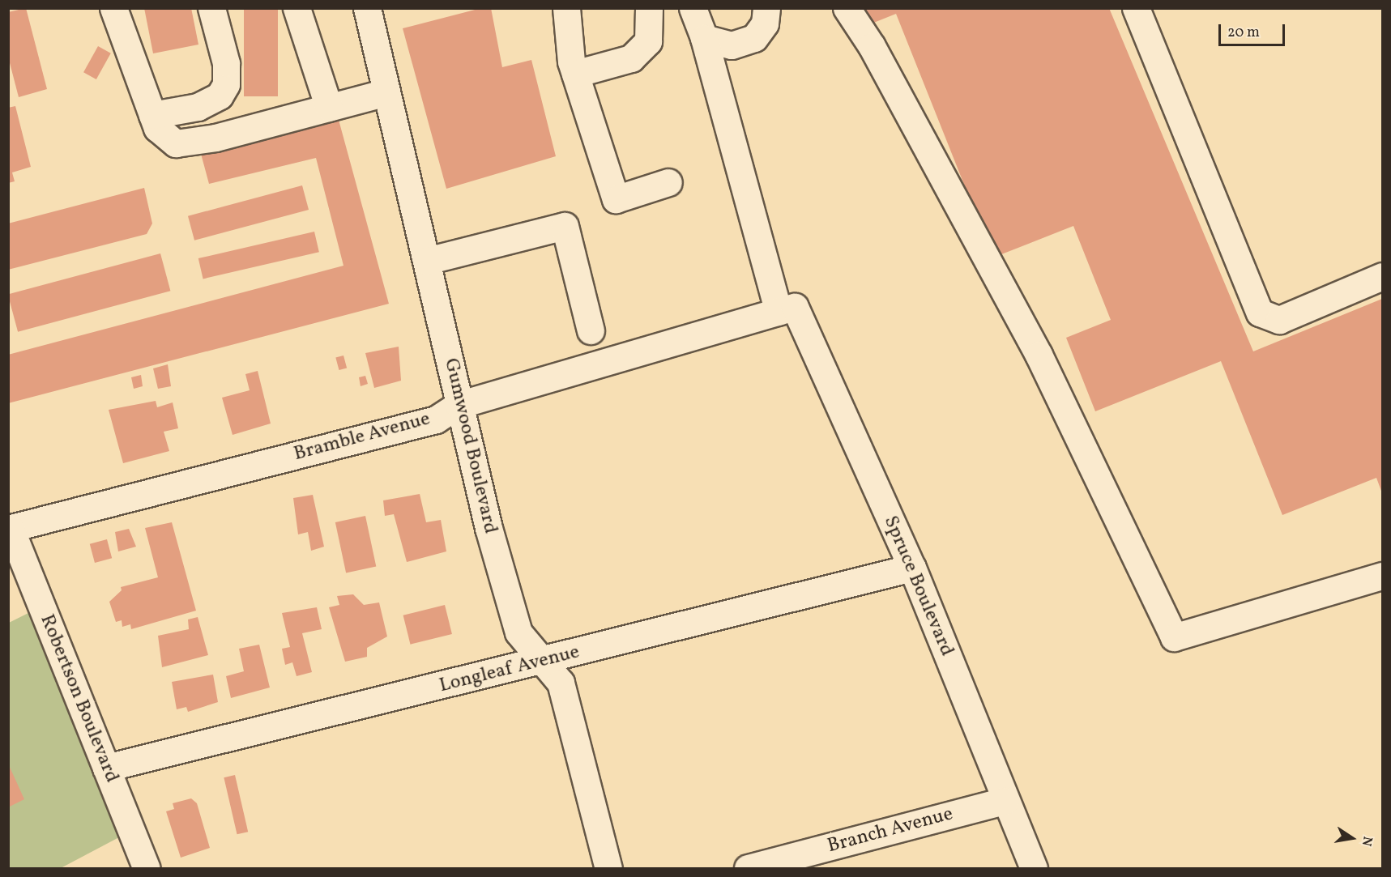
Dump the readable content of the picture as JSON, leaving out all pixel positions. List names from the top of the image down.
{
  "streets": {
    "street": [
      "Bramble Avenue",
      "Gumwood Boulevard",
      "Spruce Boulevard",
      "Longleaf Avenue",
      "Robertson Boulevard",
      "Branch Avenue"
    ]
  },
  "crossings": [
    ["Bramble Avenue", "Gumwood Boulevard"],
    ["Bramble Avenue", "Spruce Boulevard"],
    ["Bramble Avenue", "Robertson Boulevard"],
    ["Gumwood Boulevard", "Longleaf Avenue"],
    ["Spruce Boulevard", "Longleaf Avenue"],
    ["Spruce Boulevard", "Branch Avenue"],
    ["Longleaf Avenue", "Robertson Boulevard"]
  ],
  "scale_bar": "20 m",
  "north": "right"
}
